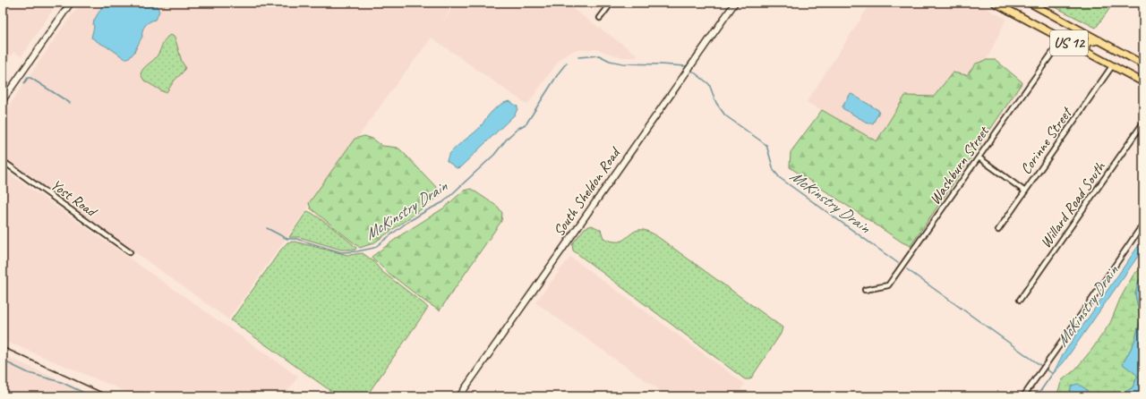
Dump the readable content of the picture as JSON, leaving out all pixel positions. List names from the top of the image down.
{
  "streets": {
    "main road": ["US 12"],
    "street": [
      "Corinne Street",
      "Washburn Street",
      "South Sheldon Road",
      "Yost Road",
      "Willard Road South"
    ]
  },
  "crossings": [
    ["US 12", "Corinne Street"],
    ["US 12", "Washburn Street"]
  ],
  "water": ["McKinstry Drain"]
}
